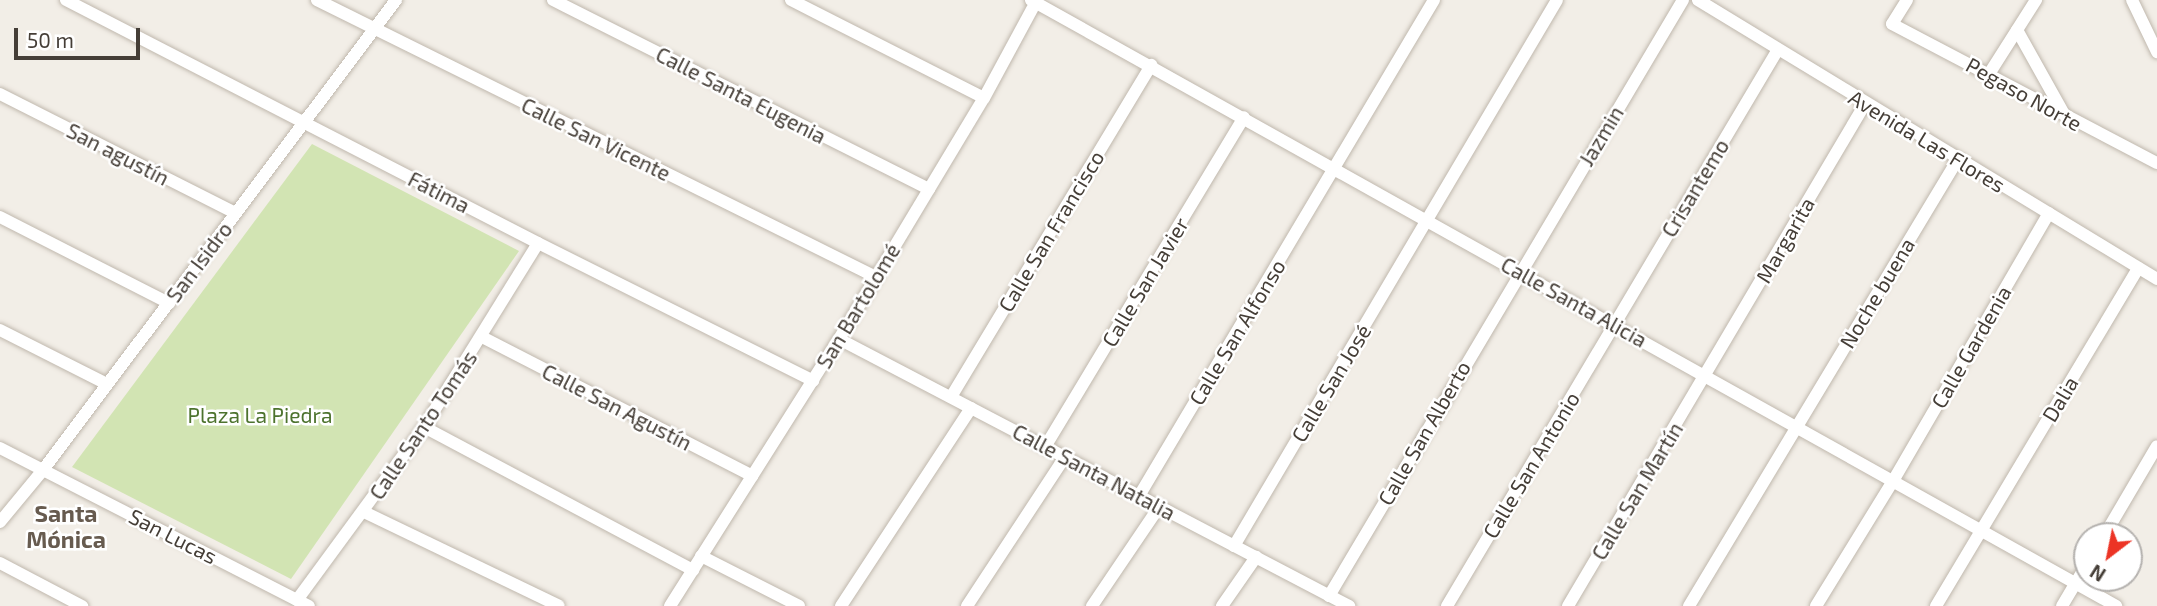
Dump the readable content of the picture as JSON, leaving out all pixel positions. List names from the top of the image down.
{
  "streets": {
    "street": [
      "Pegaso Norte",
      "Calle Santa Eugenia",
      "Jazmin",
      "Calle San Vicente",
      "Avenida Las Flores",
      "San agustín",
      "Crisantemo",
      "Fátima",
      "Calle San Francisco",
      "Margarita",
      "San Isidro",
      "Calle San Javier",
      "Noche buena",
      "Calle Santa Alicia",
      "San Bartolomé",
      "Calle San Alfonso",
      "Calle Gardenia",
      "Calle San José",
      "Dalia",
      "Calle San Agustín",
      "Calle Santo Tomás",
      "Calle San Alberto",
      "Calle San Antonio",
      "Calle Santa Natalia",
      "Calle San Martín",
      "San Lucas"
    ]
  },
  "crossings": [
    ["Calle Santa Eugenia", "San Bartolomé"],
    ["Jazmin", "Calle Santa Alicia"],
    ["Jazmin", "Calle San Alberto"],
    ["Calle San Vicente", "San Isidro"],
    ["Calle San Vicente", "San Bartolomé"],
    ["Avenida Las Flores", "Crisantemo"],
    ["Avenida Las Flores", "Margarita"],
    ["Avenida Las Flores", "Noche buena"],
    ["Avenida Las Flores", "Calle Gardenia"],
    ["Avenida Las Flores", "Dalia"],
    ["San agustín", "San Isidro"],
    ["Crisantemo", "Calle Santa Alicia"],
    ["Crisantemo", "Calle San Antonio"],
    ["Fátima", "San Isidro"],
    ["Fátima", "San Bartolomé"],
    ["Fátima", "Calle Santo Tomás"],
    ["Calle San Francisco", "Calle Santa Alicia"],
    ["Calle San Francisco", "Calle Santa Natalia"],
    ["Margarita", "Calle Santa Alicia"],
    ["Margarita", "Calle San Martín"],
    ["San Isidro", "San Lucas"],
    ["Calle San Javier", "Calle Santa Alicia"],
    ["Calle San Javier", "Calle Santa Natalia"],
    ["Noche buena", "Calle Santa Alicia"],
    ["Calle Santa Alicia", "San Bartolomé"],
    ["Calle Santa Alicia", "Calle San Alfonso"],
    ["Calle Santa Alicia", "Calle Gardenia"],
    ["Calle Santa Alicia", "Calle San José"],
    ["Calle Santa Alicia", "Dalia"],
    ["Calle Santa Alicia", "Calle San Alberto"],
    ["Calle Santa Alicia", "Calle San Antonio"],
    ["Calle Santa Alicia", "Calle San Martín"],
    ["San Bartolomé", "Calle San Agustín"],
    ["San Bartolomé", "Calle Santa Natalia"],
    ["Calle San Alfonso", "Calle Santa Natalia"],
    ["Calle San José", "Calle Santa Natalia"],
    ["Calle San Agustín", "Calle Santo Tomás"],
    ["Calle Santo Tomás", "San Lucas"],
    ["Calle San Alberto", "Calle Santa Natalia"]
  ],
  "districts": ["Santa Mónica"],
  "parks": ["Plaza La Piedra"],
  "scale_bar": "50 m",
  "north": "bottom left"
}
